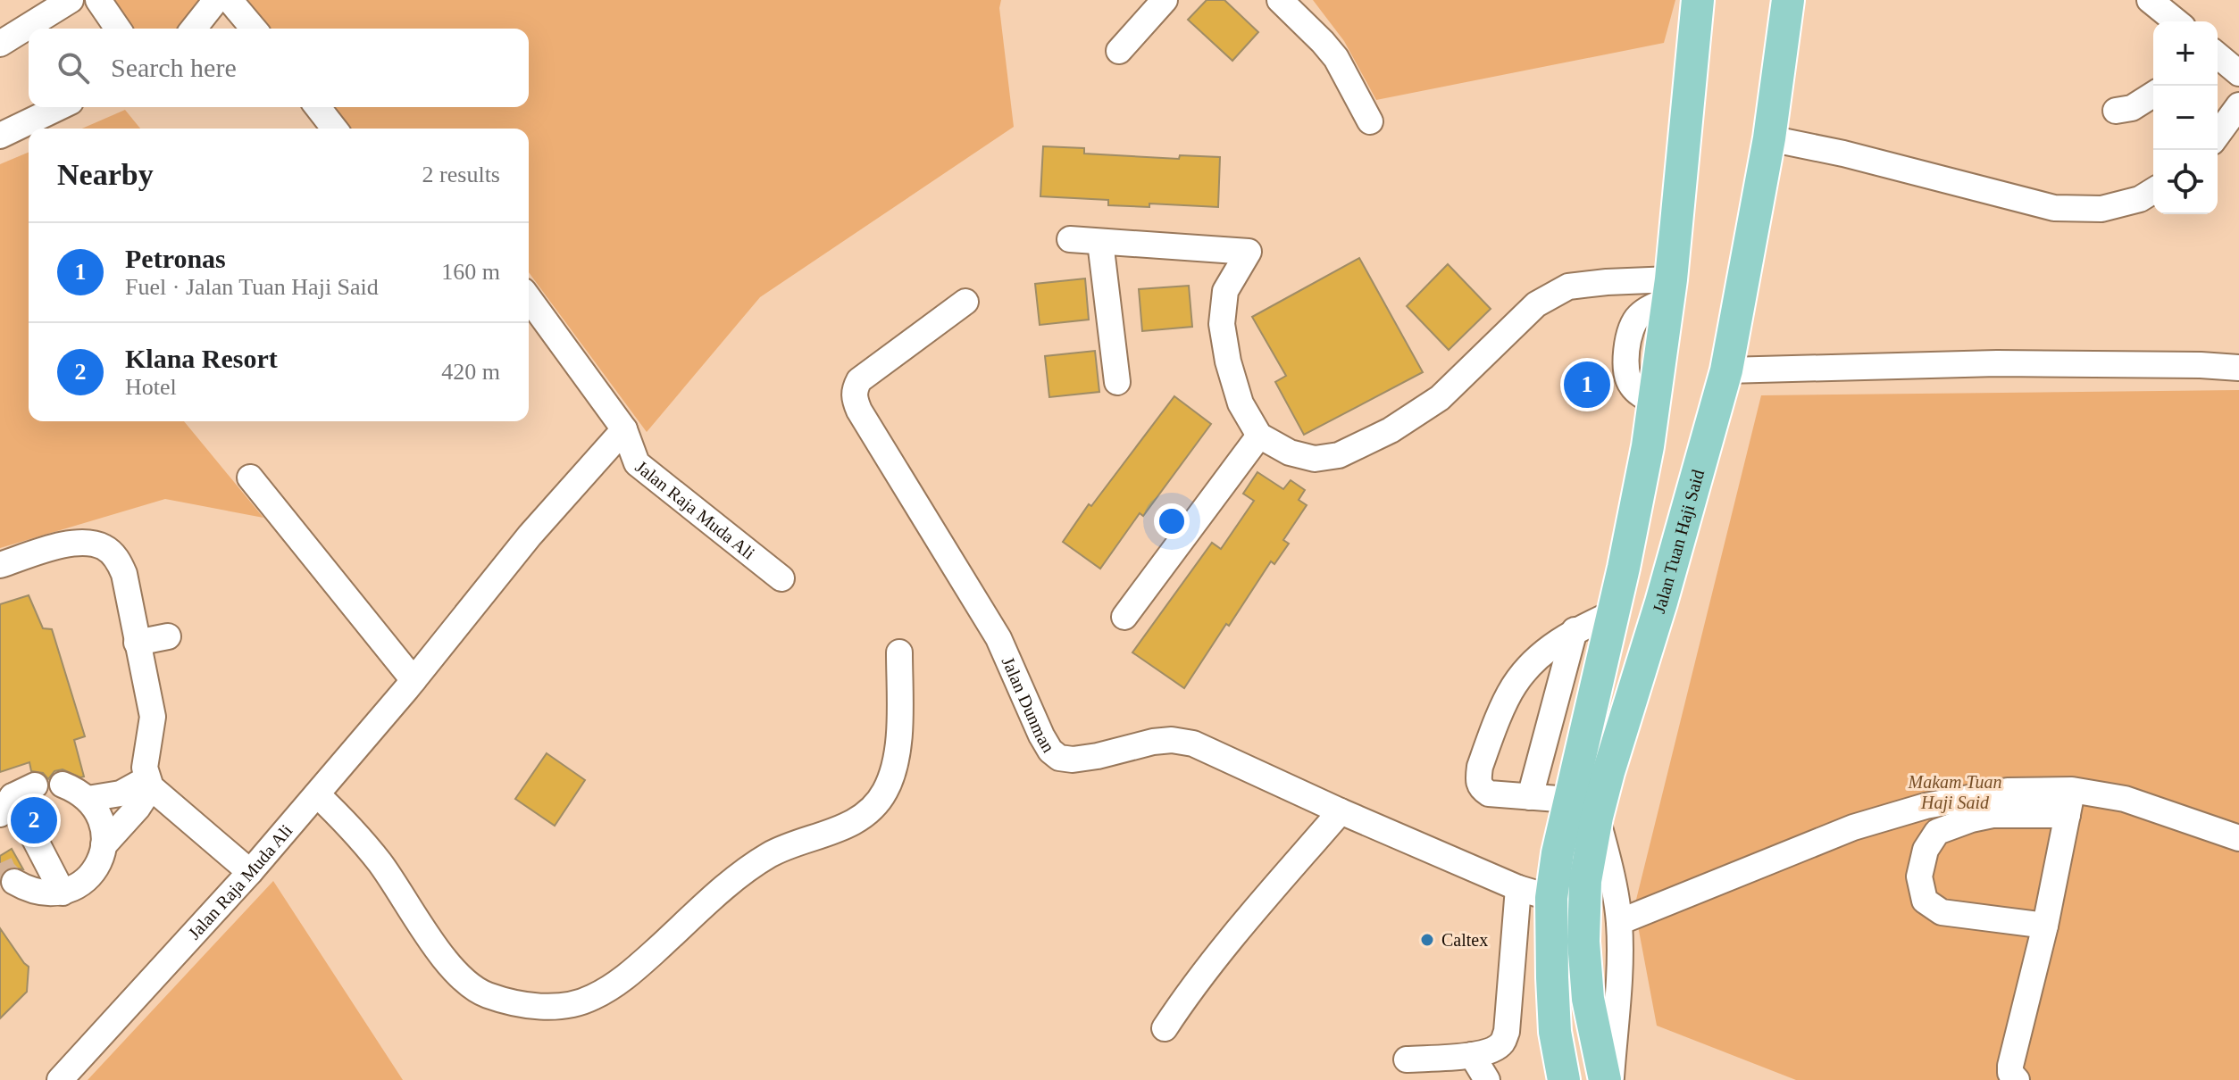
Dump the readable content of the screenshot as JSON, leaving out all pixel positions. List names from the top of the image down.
{
  "streets": {
    "main road": ["Jalan Tuan Haji Said"],
    "street": ["Jalan Raja Muda Ali", "Jalan Dunman"]
  },
  "crossings": [
    ["Jalan Tuan Haji Said", "Jalan Dunman"]
  ],
  "parks": ["Makam Tuan Haji Said"],
  "places": ["Caltex"],
  "page": {
    "map_buttons": ["+", "−"],
    "search": "Search here",
    "heading": ["Nearby", "2 results"],
    "list": [
      {
        "mark": "1",
        "name": "Petronas",
        "note": "Fuel · Jalan Tuan Haji Said",
        "value": "160 m"
      },
      {
        "mark": "2",
        "name": "Klana Resort",
        "note": "Hotel",
        "value": "420 m"
      }
    ],
    "pins": ["1", "2"]
  }
}
